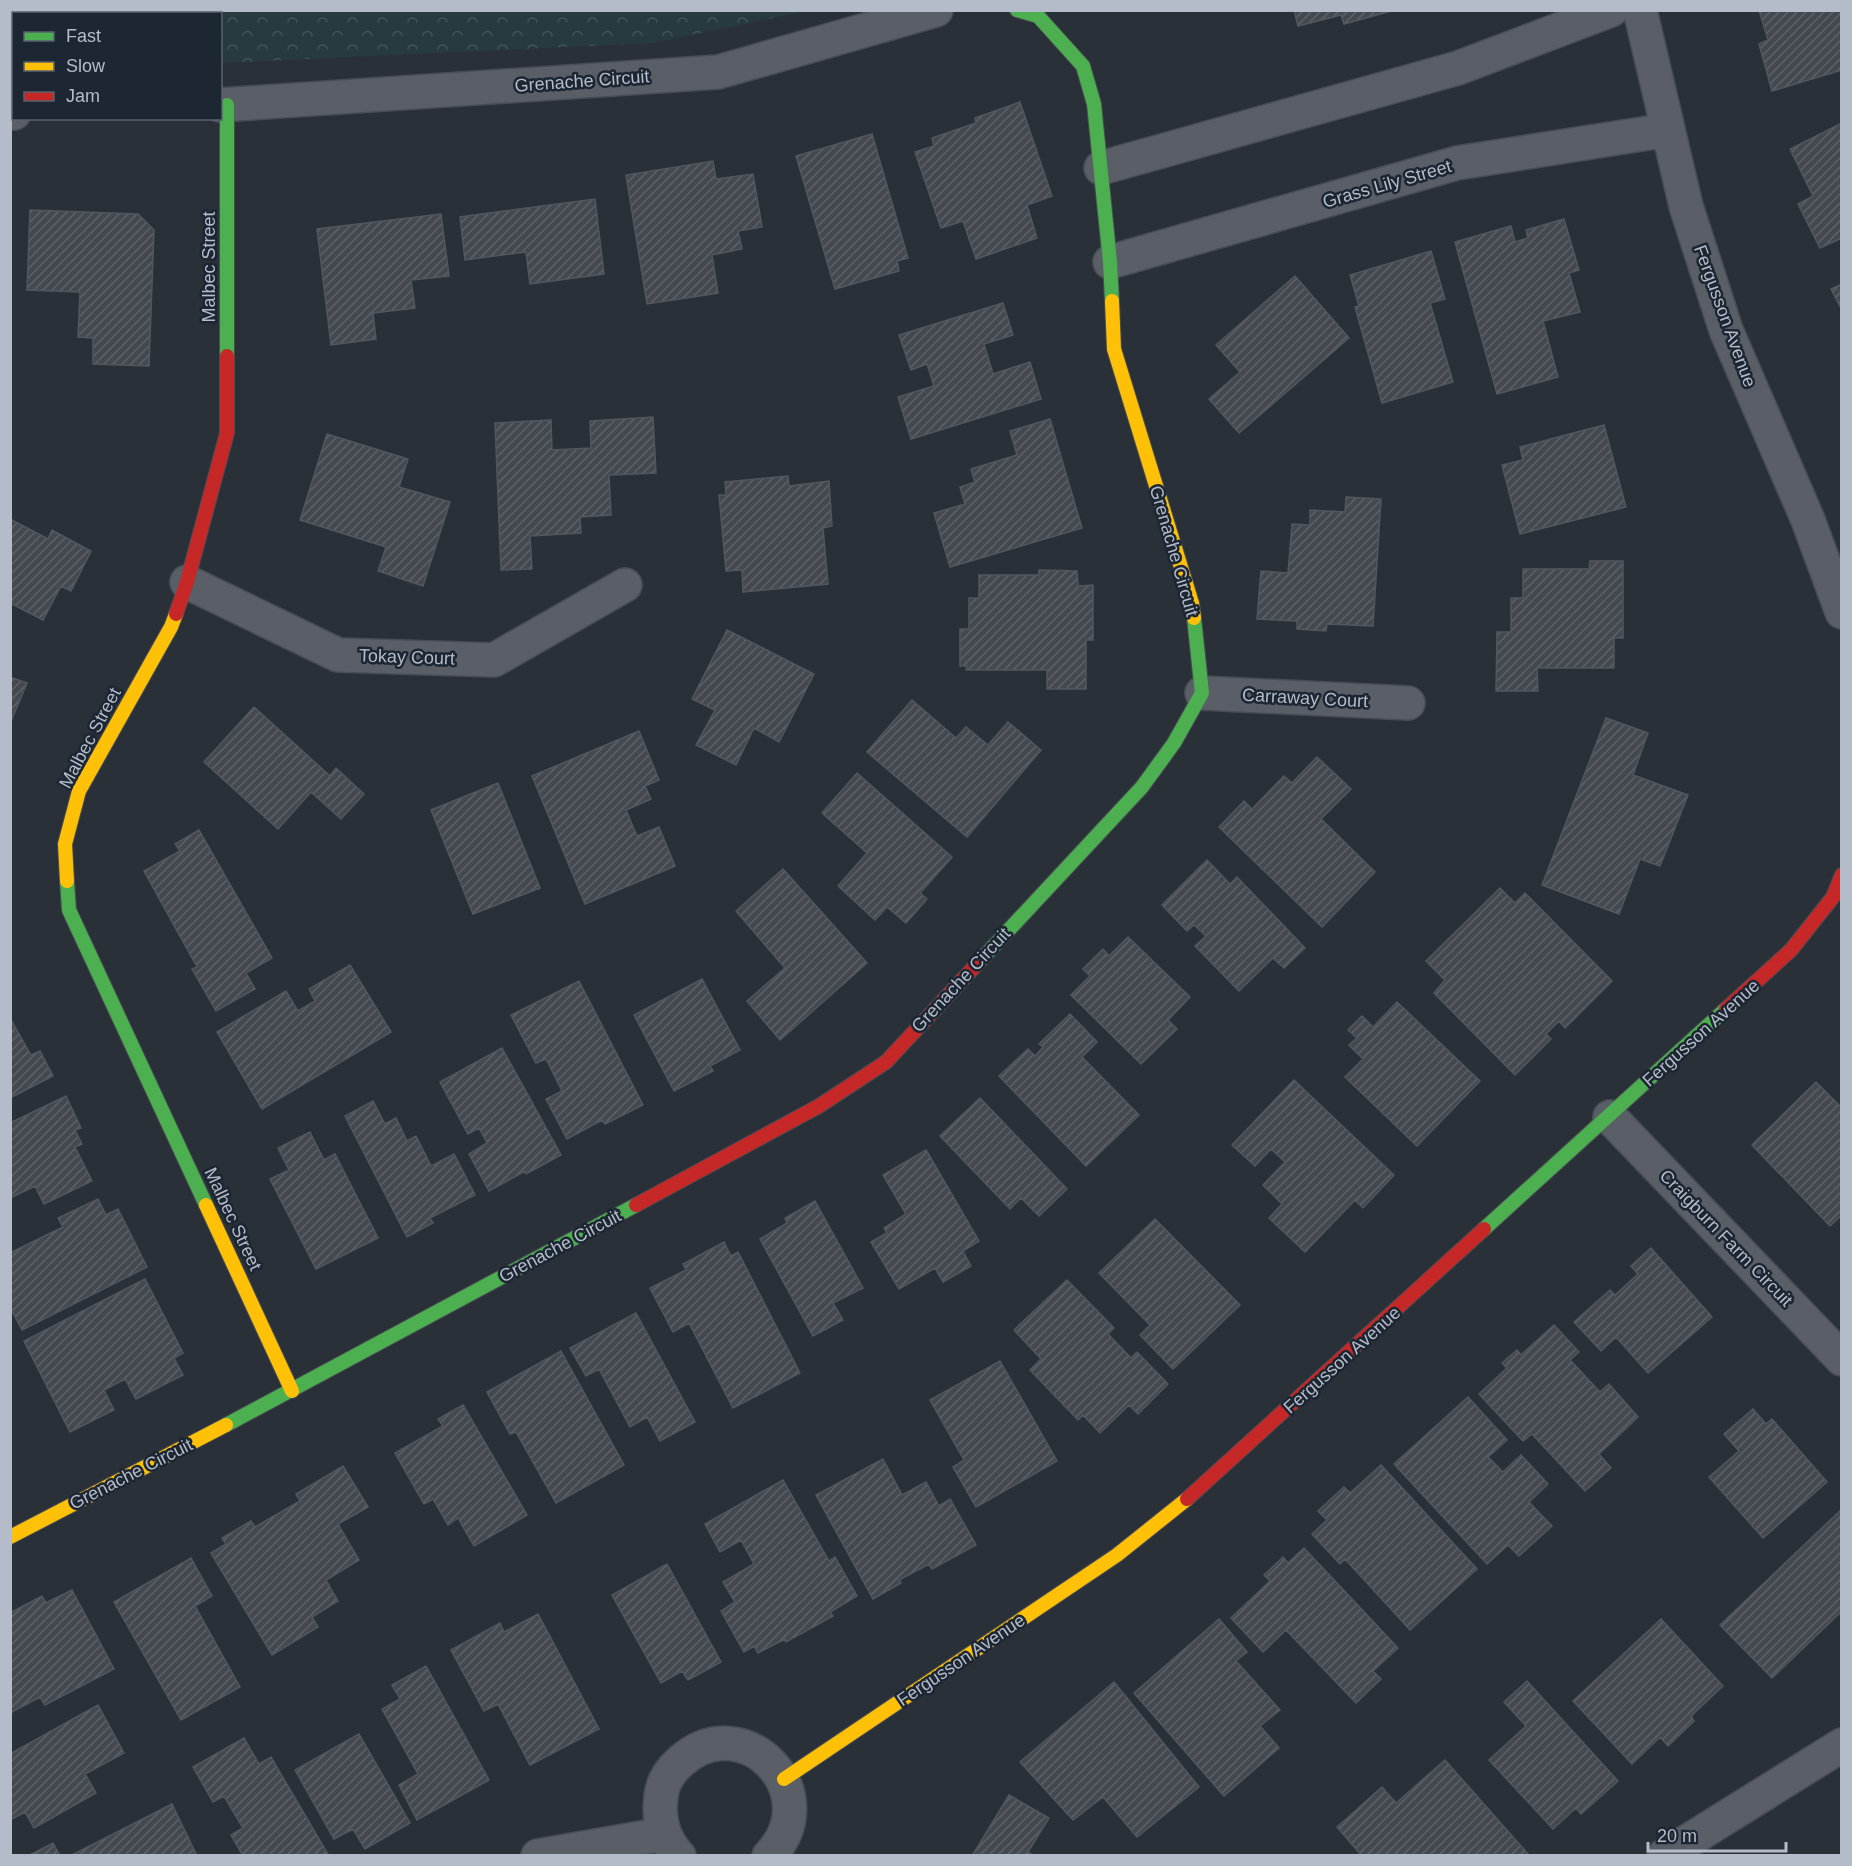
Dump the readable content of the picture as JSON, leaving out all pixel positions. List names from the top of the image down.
{
  "streets": {
    "street": [
      "Grenache Circuit",
      "Grass Lily Street",
      "Malbec Street",
      "Fergusson Avenue",
      "Tokay Court",
      "Carraway Court",
      "Craigburn Farm Circuit"
    ]
  },
  "crossings": [
    ["Grenache Circuit", "Grass Lily Street"],
    ["Grenache Circuit", "Malbec Street"],
    ["Grenache Circuit", "Carraway Court"],
    ["Grass Lily Street", "Fergusson Avenue"],
    ["Malbec Street", "Tokay Court"],
    ["Fergusson Avenue", "Craigburn Farm Circuit"]
  ],
  "legend": ["Fast", "Slow", "Jam"],
  "scale_bar": "20 m"
}
